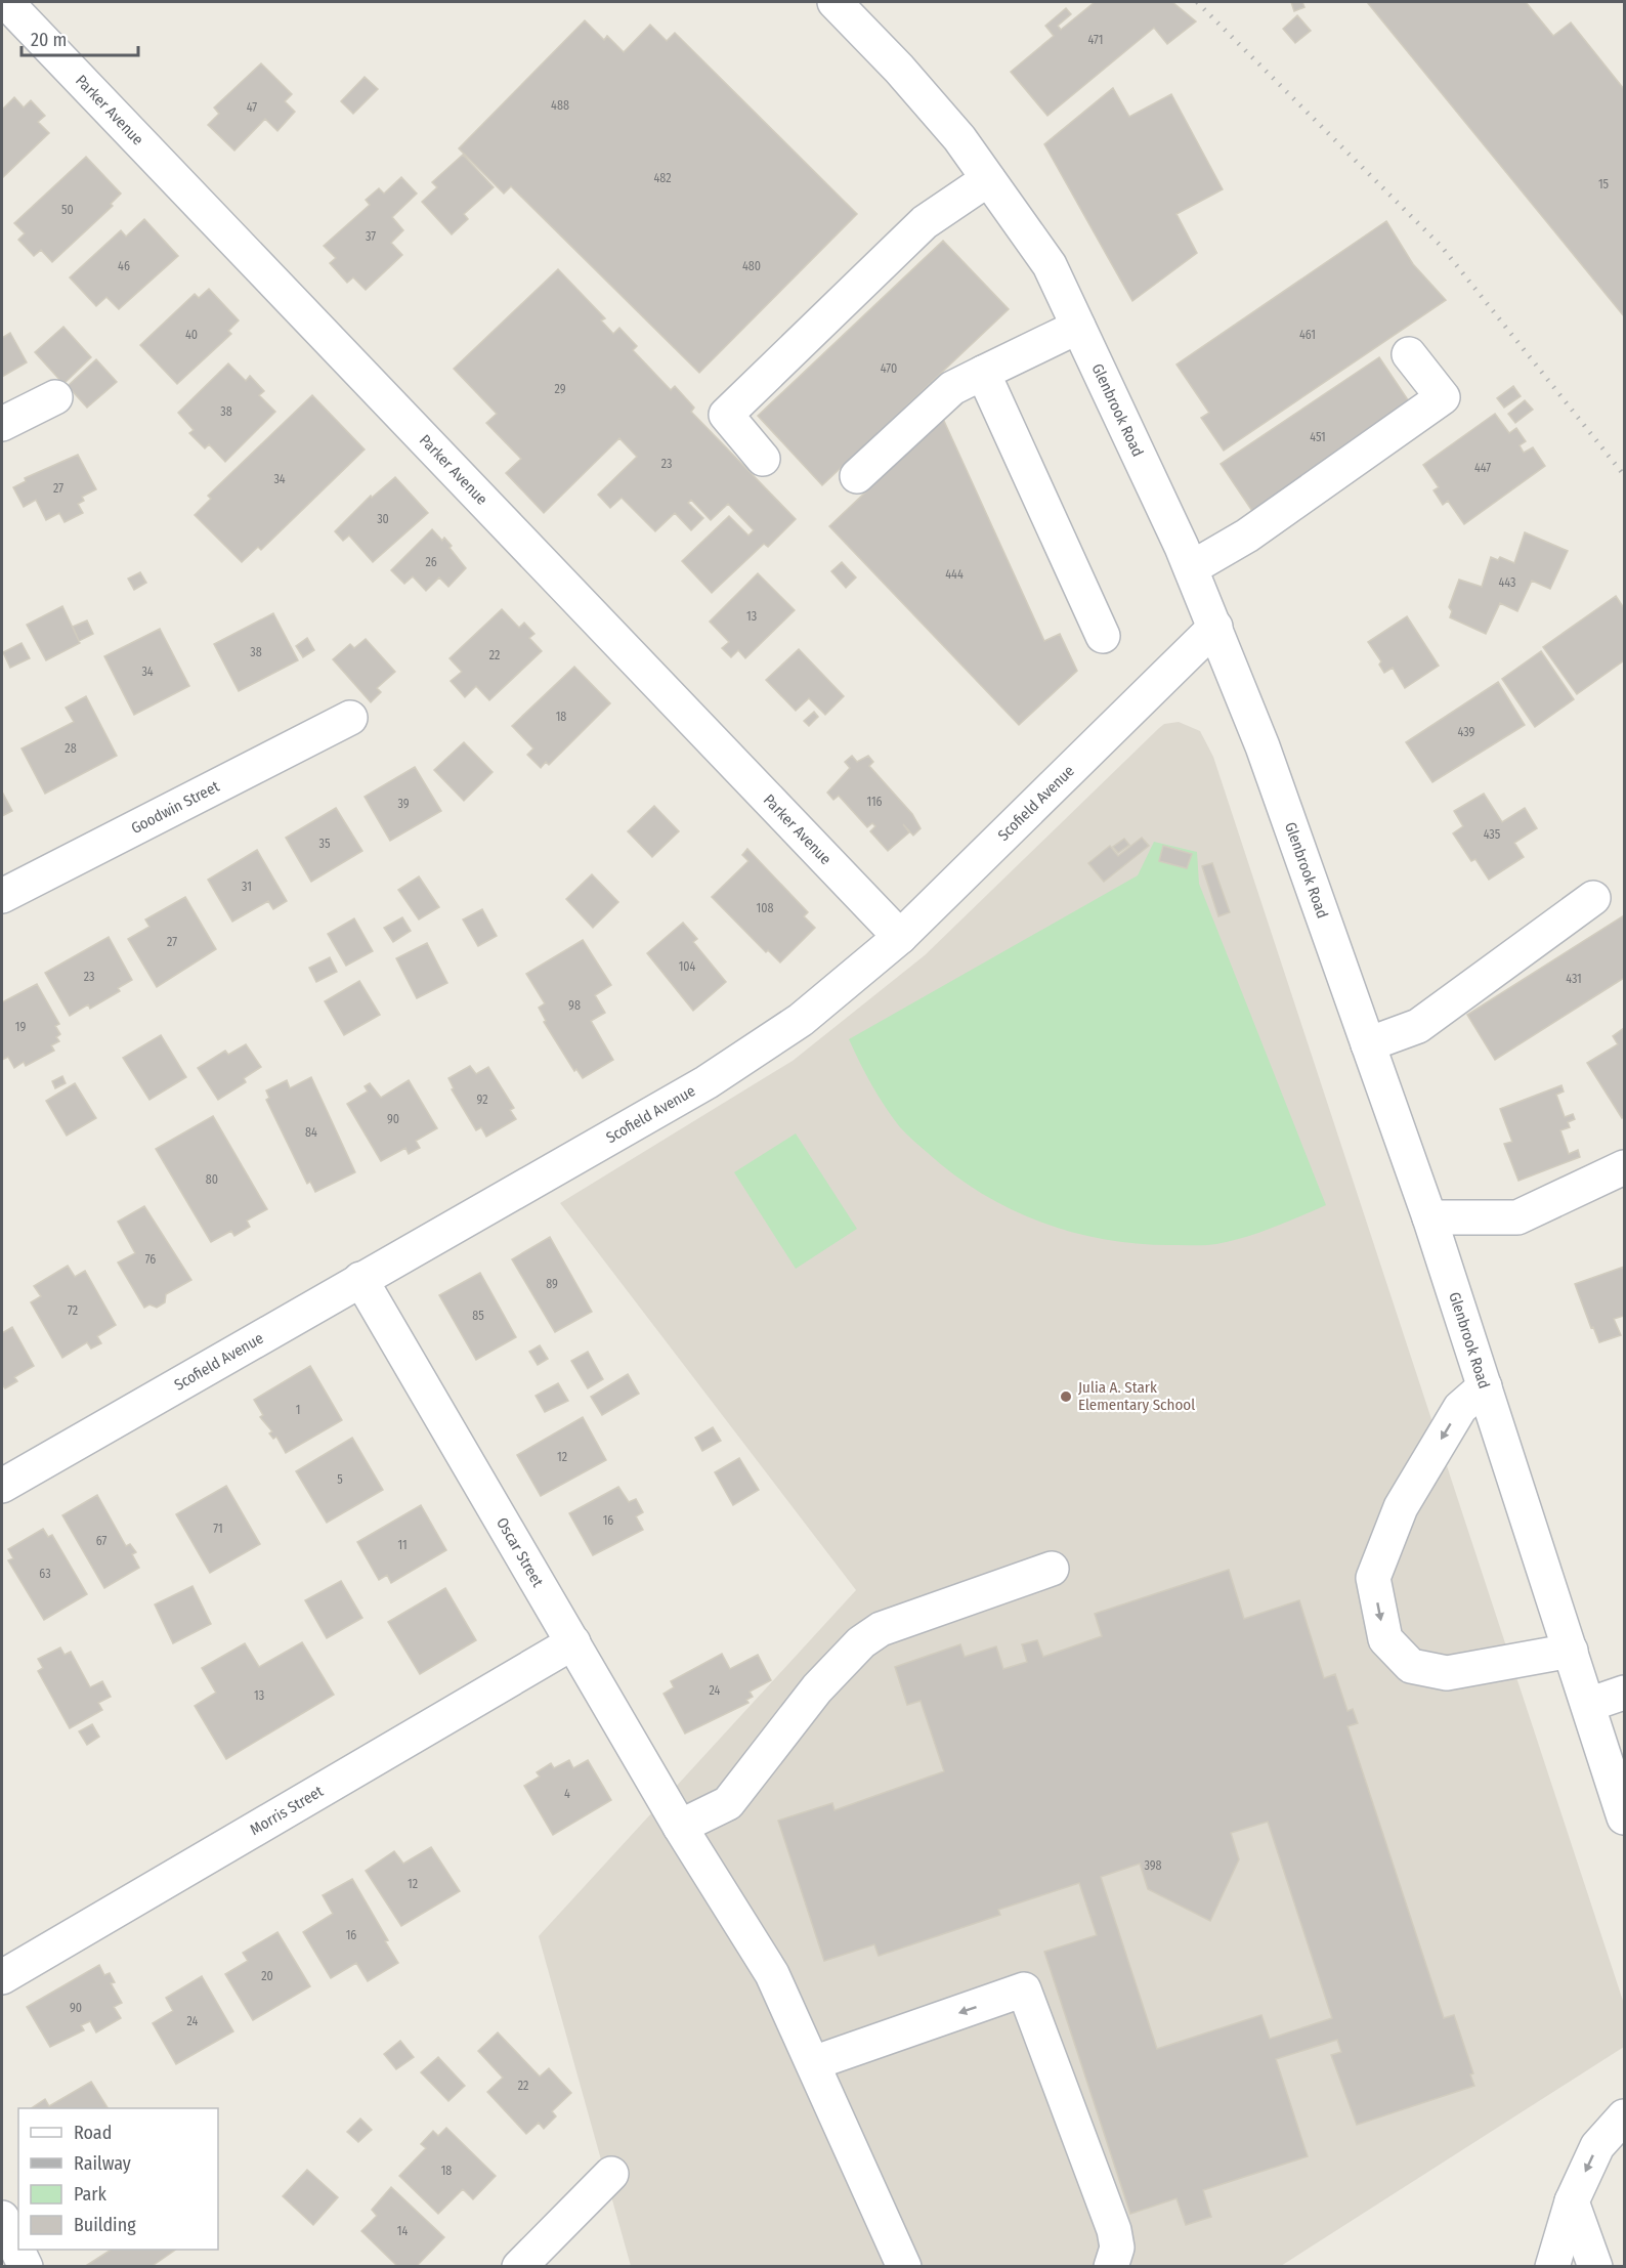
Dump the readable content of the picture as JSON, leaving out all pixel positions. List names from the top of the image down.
{
  "streets": {
    "street": [
      "Parker Avenue",
      "Glenbrook Road",
      "Scofield Avenue",
      "Goodwin Street",
      "Oscar Street",
      "Morris Street"
    ]
  },
  "crossings": [
    ["Parker Avenue", "Scofield Avenue"],
    ["Glenbrook Road", "Scofield Avenue"],
    ["Scofield Avenue", "Oscar Street"],
    ["Oscar Street", "Morris Street"]
  ],
  "places": ["Julia A. Stark Elementary School"],
  "house_numbers": [
    "471",
    "488",
    "47",
    "482",
    "15",
    "50",
    "37",
    "46",
    "480",
    "40",
    "461",
    "470",
    "29",
    "38",
    "451",
    "23",
    "447",
    "34",
    "27",
    "30",
    "26",
    "444",
    "443",
    "13",
    "38",
    "22",
    "34",
    "18",
    "439",
    "28",
    "116",
    "39",
    "435",
    "35",
    "31",
    "108",
    "27",
    "104",
    "23",
    "431",
    "98",
    "19",
    "92",
    "90",
    "84",
    "80",
    "76",
    "89",
    "72",
    "85",
    "1",
    "12",
    "5",
    "16",
    "71",
    "67",
    "11",
    "63",
    "24",
    "13",
    "4",
    "398",
    "12",
    "16",
    "20",
    "90",
    "24",
    "22",
    "18",
    "14"
  ],
  "legend": [
    "Road",
    "Railway",
    "Park",
    "Building"
  ],
  "scale_bar": "20 m"
}
